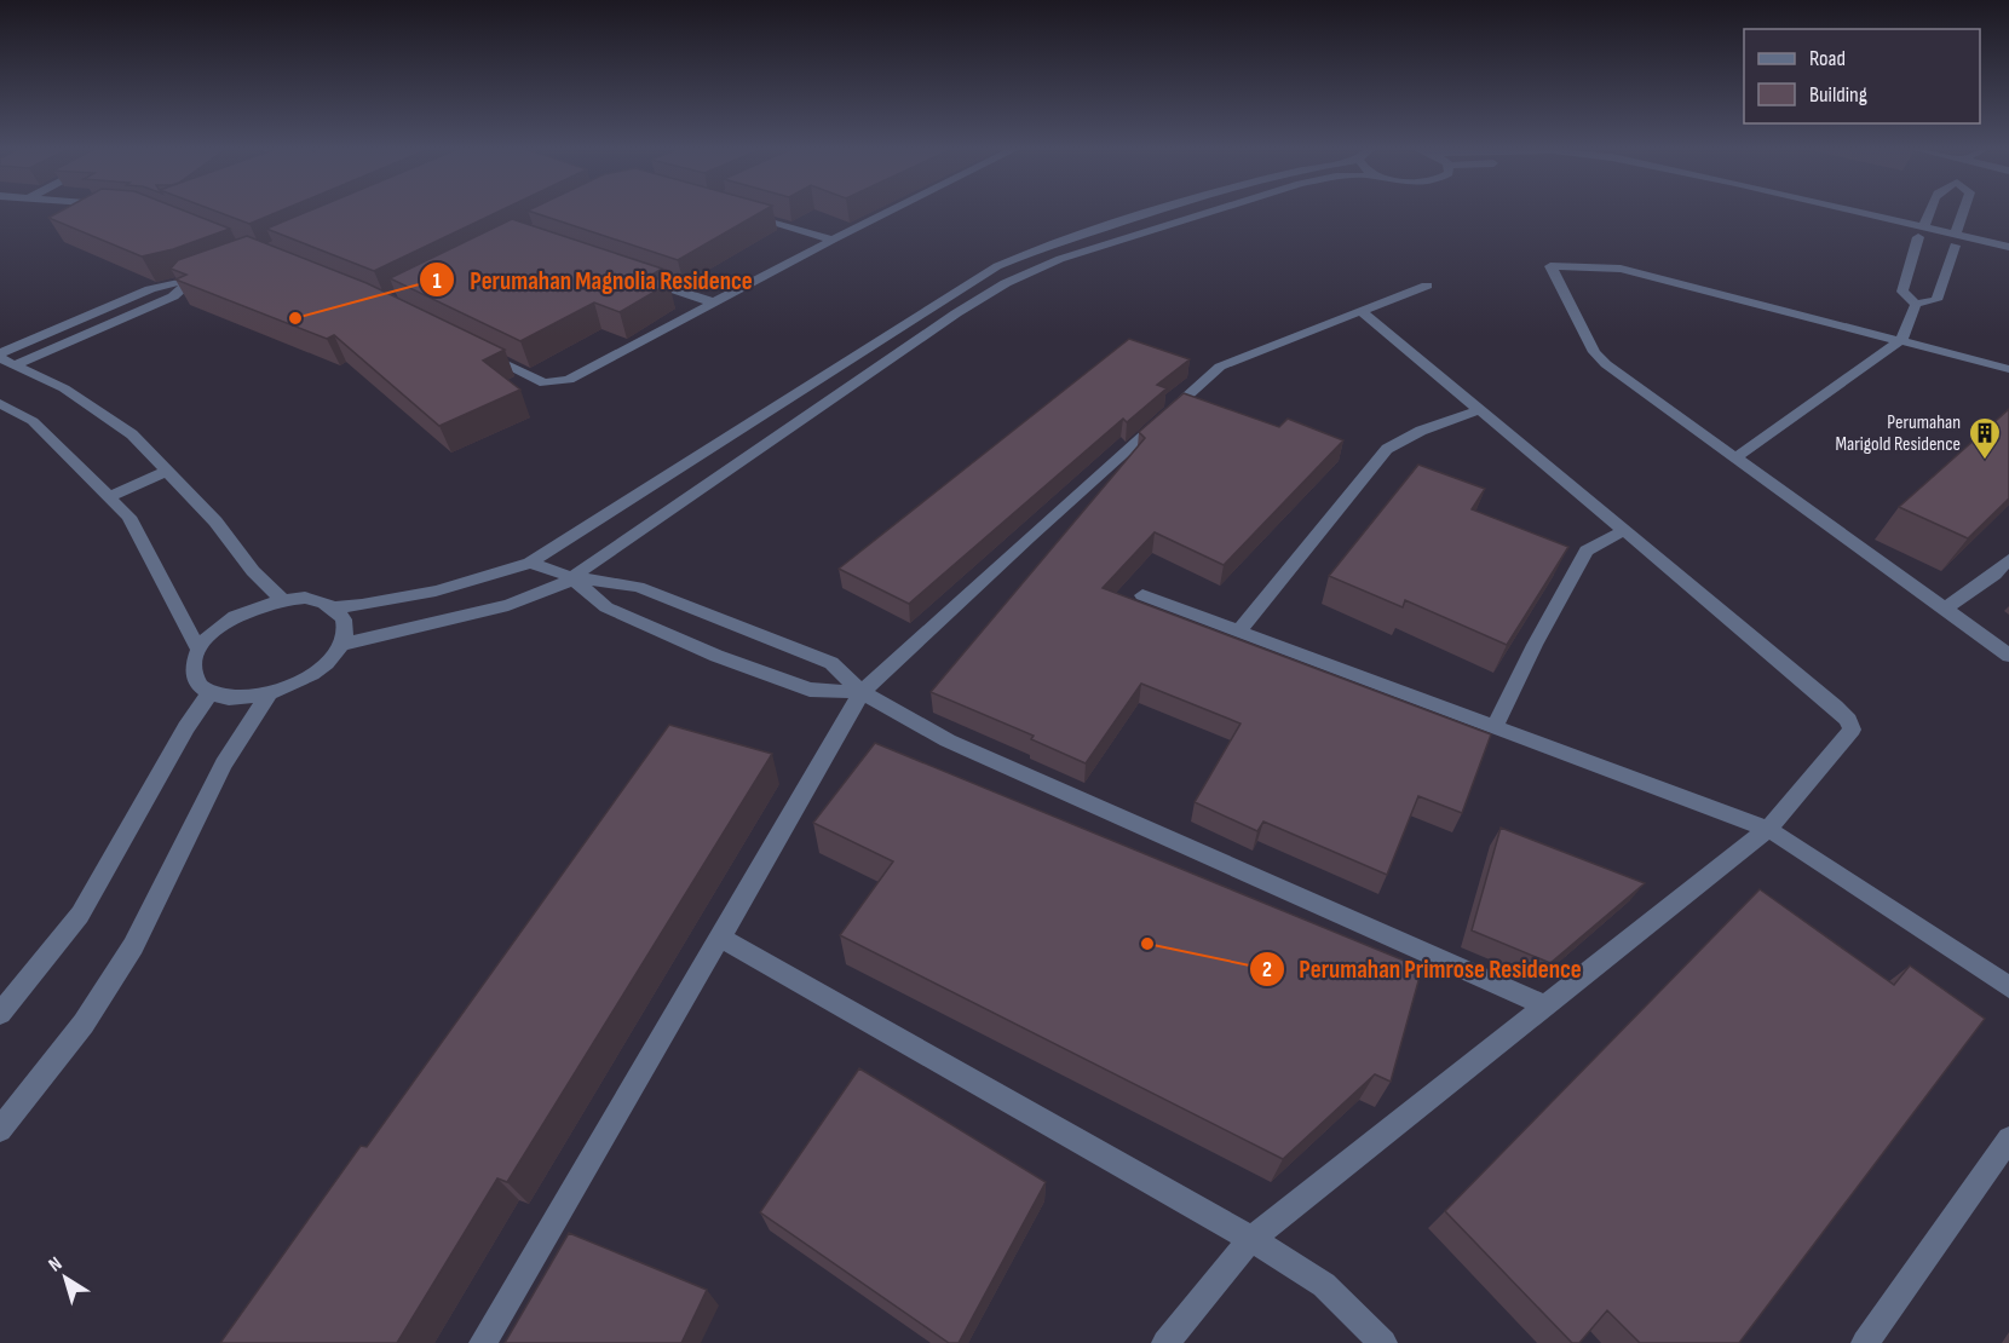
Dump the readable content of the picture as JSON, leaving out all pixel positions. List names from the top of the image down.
{
  "places": {
    "other": ["Perumahan Magnolia Residence", "Perumahan Primrose Residence"],
    "building": ["Perumahan Marigold Residence"]
  },
  "legend": ["Road", "Building"],
  "north": "top left"
}
